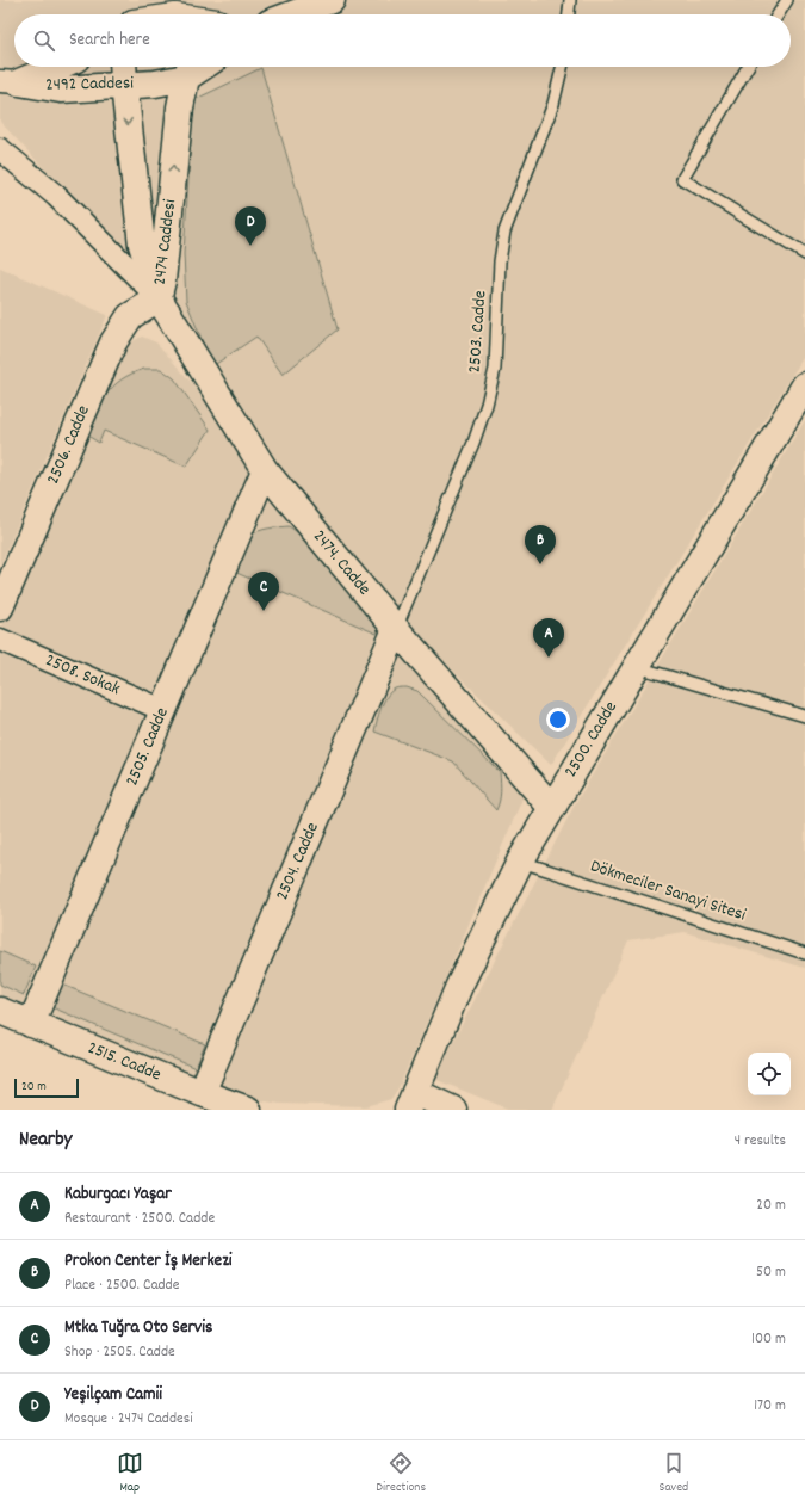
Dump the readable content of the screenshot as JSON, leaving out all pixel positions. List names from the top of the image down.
{
  "streets": {
    "street": [
      "2492 Caddesi",
      "2474 Caddesi",
      "2506. Cadde",
      "2474. Cadde",
      "2508. Sokak",
      "2500. Cadde",
      "2505. Cadde",
      "2504. Cadde",
      "2515. Cadde"
    ],
    "lane": ["2503. Cadde", "Dökmeciler Sanayi Sitesi"]
  },
  "crossings": [
    ["2492 Caddesi", "2474 Caddesi"],
    ["2474 Caddesi", "2506. Cadde"],
    ["2474 Caddesi", "2474. Cadde"],
    ["2503. Cadde", "2474. Cadde"],
    ["2503. Cadde", "2504. Cadde"],
    ["2506. Cadde", "2474. Cadde"],
    ["2474. Cadde", "2500. Cadde"],
    ["2474. Cadde", "2505. Cadde"],
    ["2474. Cadde", "2504. Cadde"],
    ["2508. Sokak", "2505. Cadde"],
    ["2500. Cadde", "Dökmeciler Sanayi Sitesi"],
    ["2505. Cadde", "2515. Cadde"],
    ["2504. Cadde", "2515. Cadde"]
  ],
  "scale_bar": "20 m",
  "page": {
    "search": "Search here",
    "pins": [
      "D",
      "B",
      "C",
      "A"
    ],
    "scale": "20 m",
    "heading": ["Nearby", "4 results"],
    "list": [
      {
        "mark": "A",
        "name": "Kaburgacı Yaşar",
        "note": "Restaurant · 2500. Cadde",
        "value": "20 m"
      },
      {
        "mark": "B",
        "name": "Prokon Center İş Merkezi",
        "note": "Place · 2500. Cadde",
        "value": "50 m"
      },
      {
        "mark": "C",
        "name": "Mtka Tuğra Oto Servis",
        "note": "Shop · 2505. Cadde",
        "value": "100 m"
      },
      {
        "mark": "D",
        "name": "Yeşilçam Camii",
        "note": "Mosque · 2474 Caddesi",
        "value": "170 m"
      }
    ],
    "nav": ["Map", "Directions", "Saved"]
  }
}
